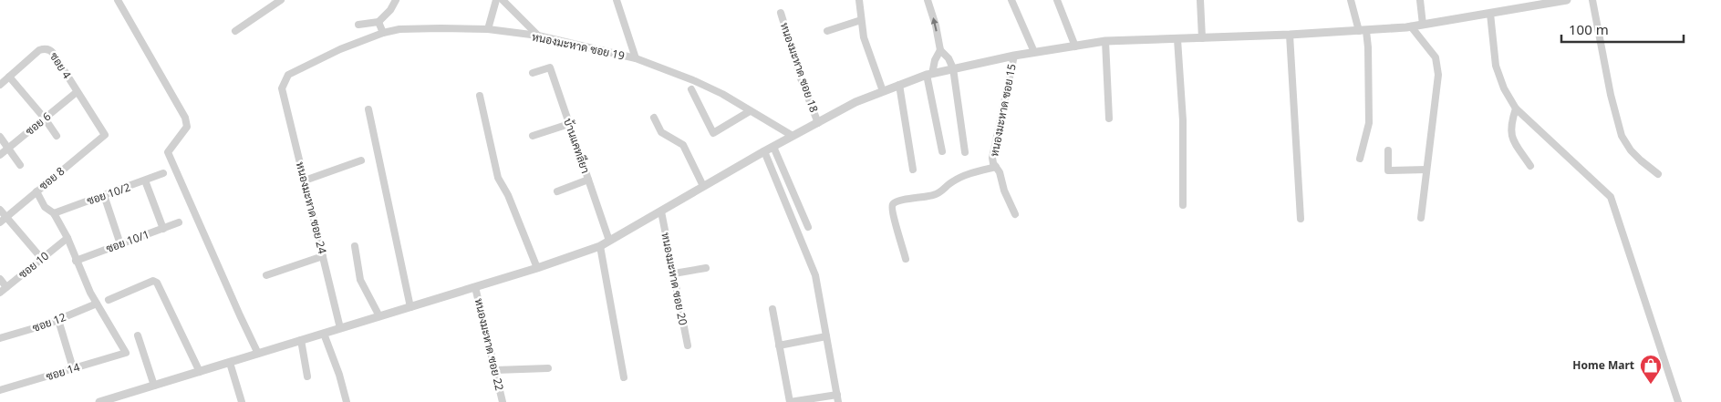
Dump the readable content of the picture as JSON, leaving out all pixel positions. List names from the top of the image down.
{
  "streets": {
    "street": [
      "หนองมะหาด ซอย 19",
      "ซอย 4",
      "หนองมะหาด ซอย 18",
      "หนองมะหาด ซอย 15",
      "ซอย 6",
      "บ้านแคทลียา",
      "ซอย 8",
      "ซอย 10/2",
      "หนองมะหาด ซอย 24",
      "ซอย 10/1",
      "ซอย 10",
      "หนองมะหาด ซอย 20",
      "ซอย 12",
      "หนองมะหาด ซอย 22",
      "ซอย 14"
    ]
  },
  "crossings": [
    ["หนองมะหาด ซอย 19", "หนองมะหาด ซอย 24"],
    ["ซอย 4", "ซอย 6"],
    ["ซอย 4", "ซอย 8"],
    ["ซอย 12", "ซอย 14"]
  ],
  "places": {
    "shop": ["Home Mart"]
  },
  "scale_bar": "100 m"
}
